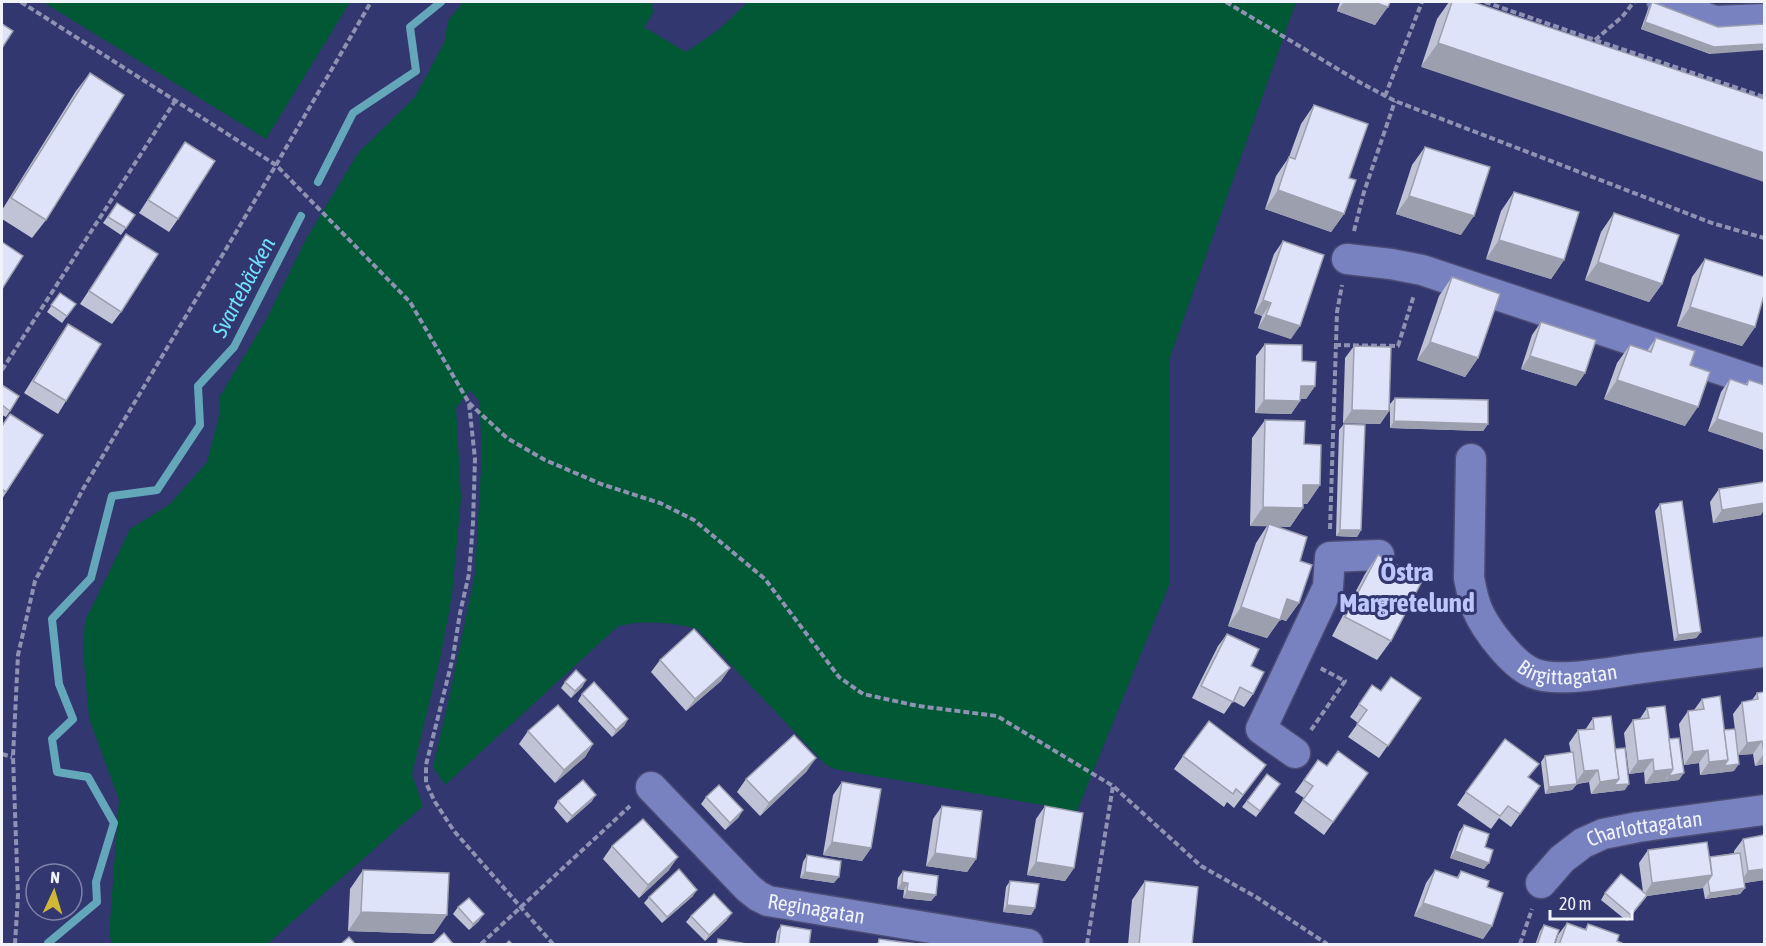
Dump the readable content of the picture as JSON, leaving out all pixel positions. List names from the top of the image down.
{
  "streets": {
    "street": ["Birgittagatan", "Charlottagatan", "Reginagatan"]
  },
  "districts": ["Östra Margretelund"],
  "water": ["Svartebäcken"],
  "scale_bar": "20 m",
  "north": "top"
}
